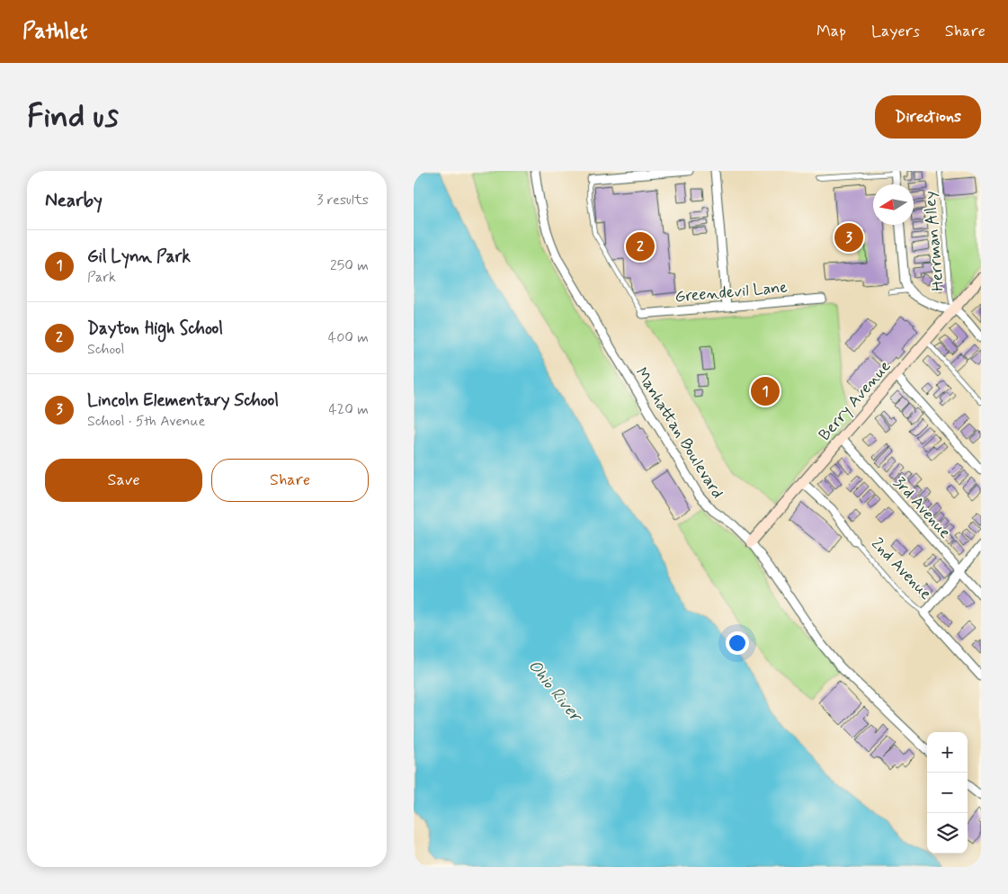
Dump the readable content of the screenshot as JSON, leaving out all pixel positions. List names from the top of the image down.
{
  "streets": {
    "street": [
      "Greendevil Lane",
      "Berry Avenue",
      "Manhattan Boulevard",
      "3rd Avenue",
      "2nd Avenue"
    ],
    "lane": ["Herrman Alley"]
  },
  "crossings": [
    ["Herrman Alley", "Berry Avenue"],
    ["Berry Avenue", "Manhattan Boulevard"],
    ["Berry Avenue", "3rd Avenue"],
    ["Berry Avenue", "2nd Avenue"]
  ],
  "water": ["Ohio River"],
  "north": "left",
  "page": {
    "header": "Pathlet",
    "nav": ["Map", "Layers", "Share"],
    "buttons": [
      "Directions",
      ["Save", "Share"]
    ],
    "title": "Find us",
    "heading": ["Nearby", "3 results"],
    "pins": ["3", "2", "1"],
    "list": [
      {
        "mark": "1",
        "name": "Gil Lynn Park",
        "note": "Park",
        "value": "250 m"
      },
      {
        "mark": "2",
        "name": "Dayton High School",
        "note": "School",
        "value": "400 m"
      },
      {
        "mark": "3",
        "name": "Lincoln Elementary School",
        "note": "School · 5th Avenue",
        "value": "420 m"
      }
    ],
    "map_buttons": ["+", "−"]
  }
}
